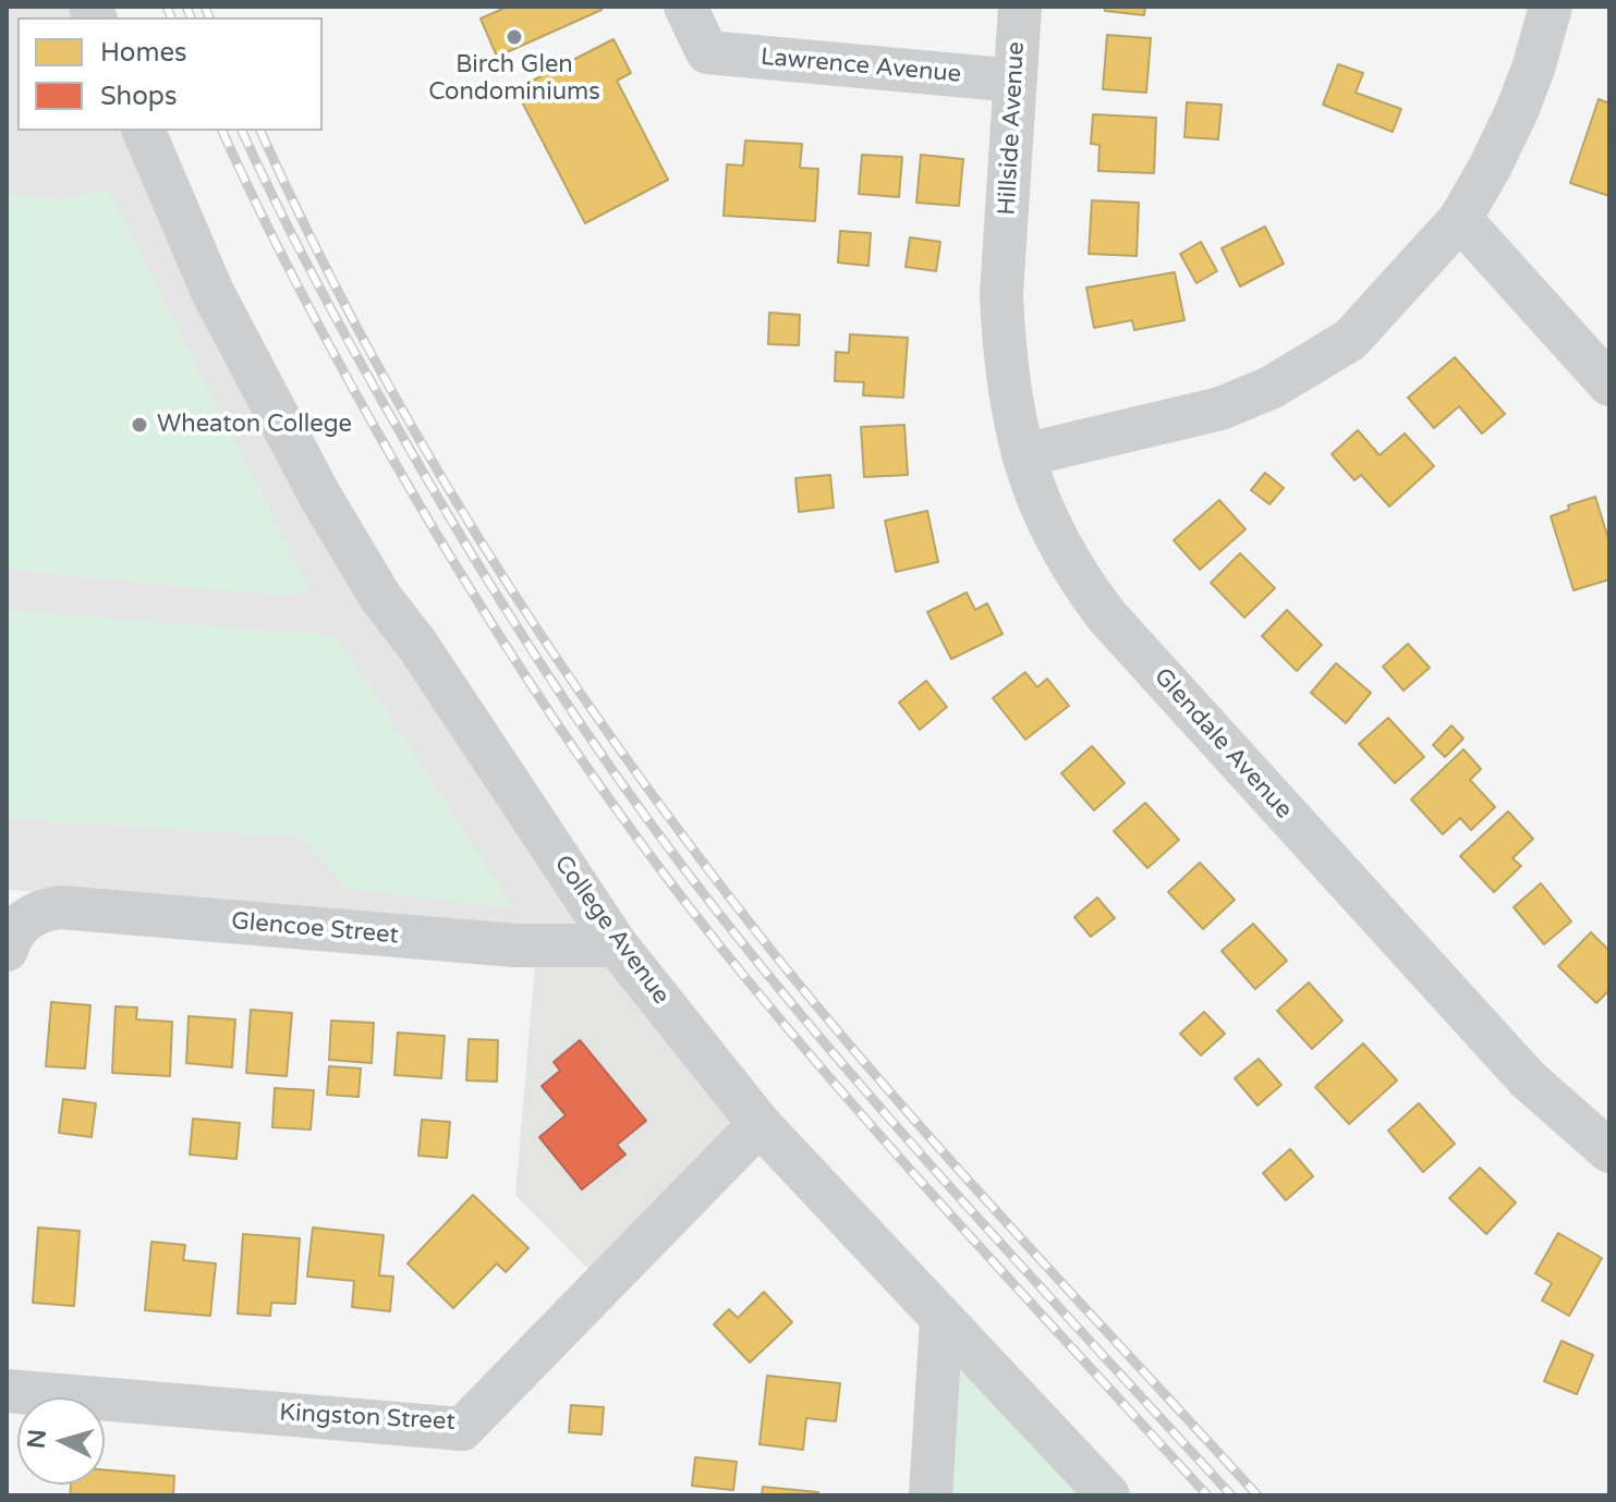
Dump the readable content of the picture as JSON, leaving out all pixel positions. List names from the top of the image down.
{
  "streets": {
    "street": [
      "Lawrence Avenue",
      "Hillside Avenue",
      "Glendale Avenue",
      "Glencoe Street",
      "College Avenue",
      "Kingston Street"
    ]
  },
  "crossings": [
    ["Lawrence Avenue", "Hillside Avenue"],
    ["Hillside Avenue", "Glendale Avenue"],
    ["Glencoe Street", "College Avenue"],
    ["College Avenue", "Kingston Street"]
  ],
  "places": ["Birch Glen Condominiums", "Wheaton College"],
  "legend": ["Homes", "Shops"],
  "north": "left"
}
